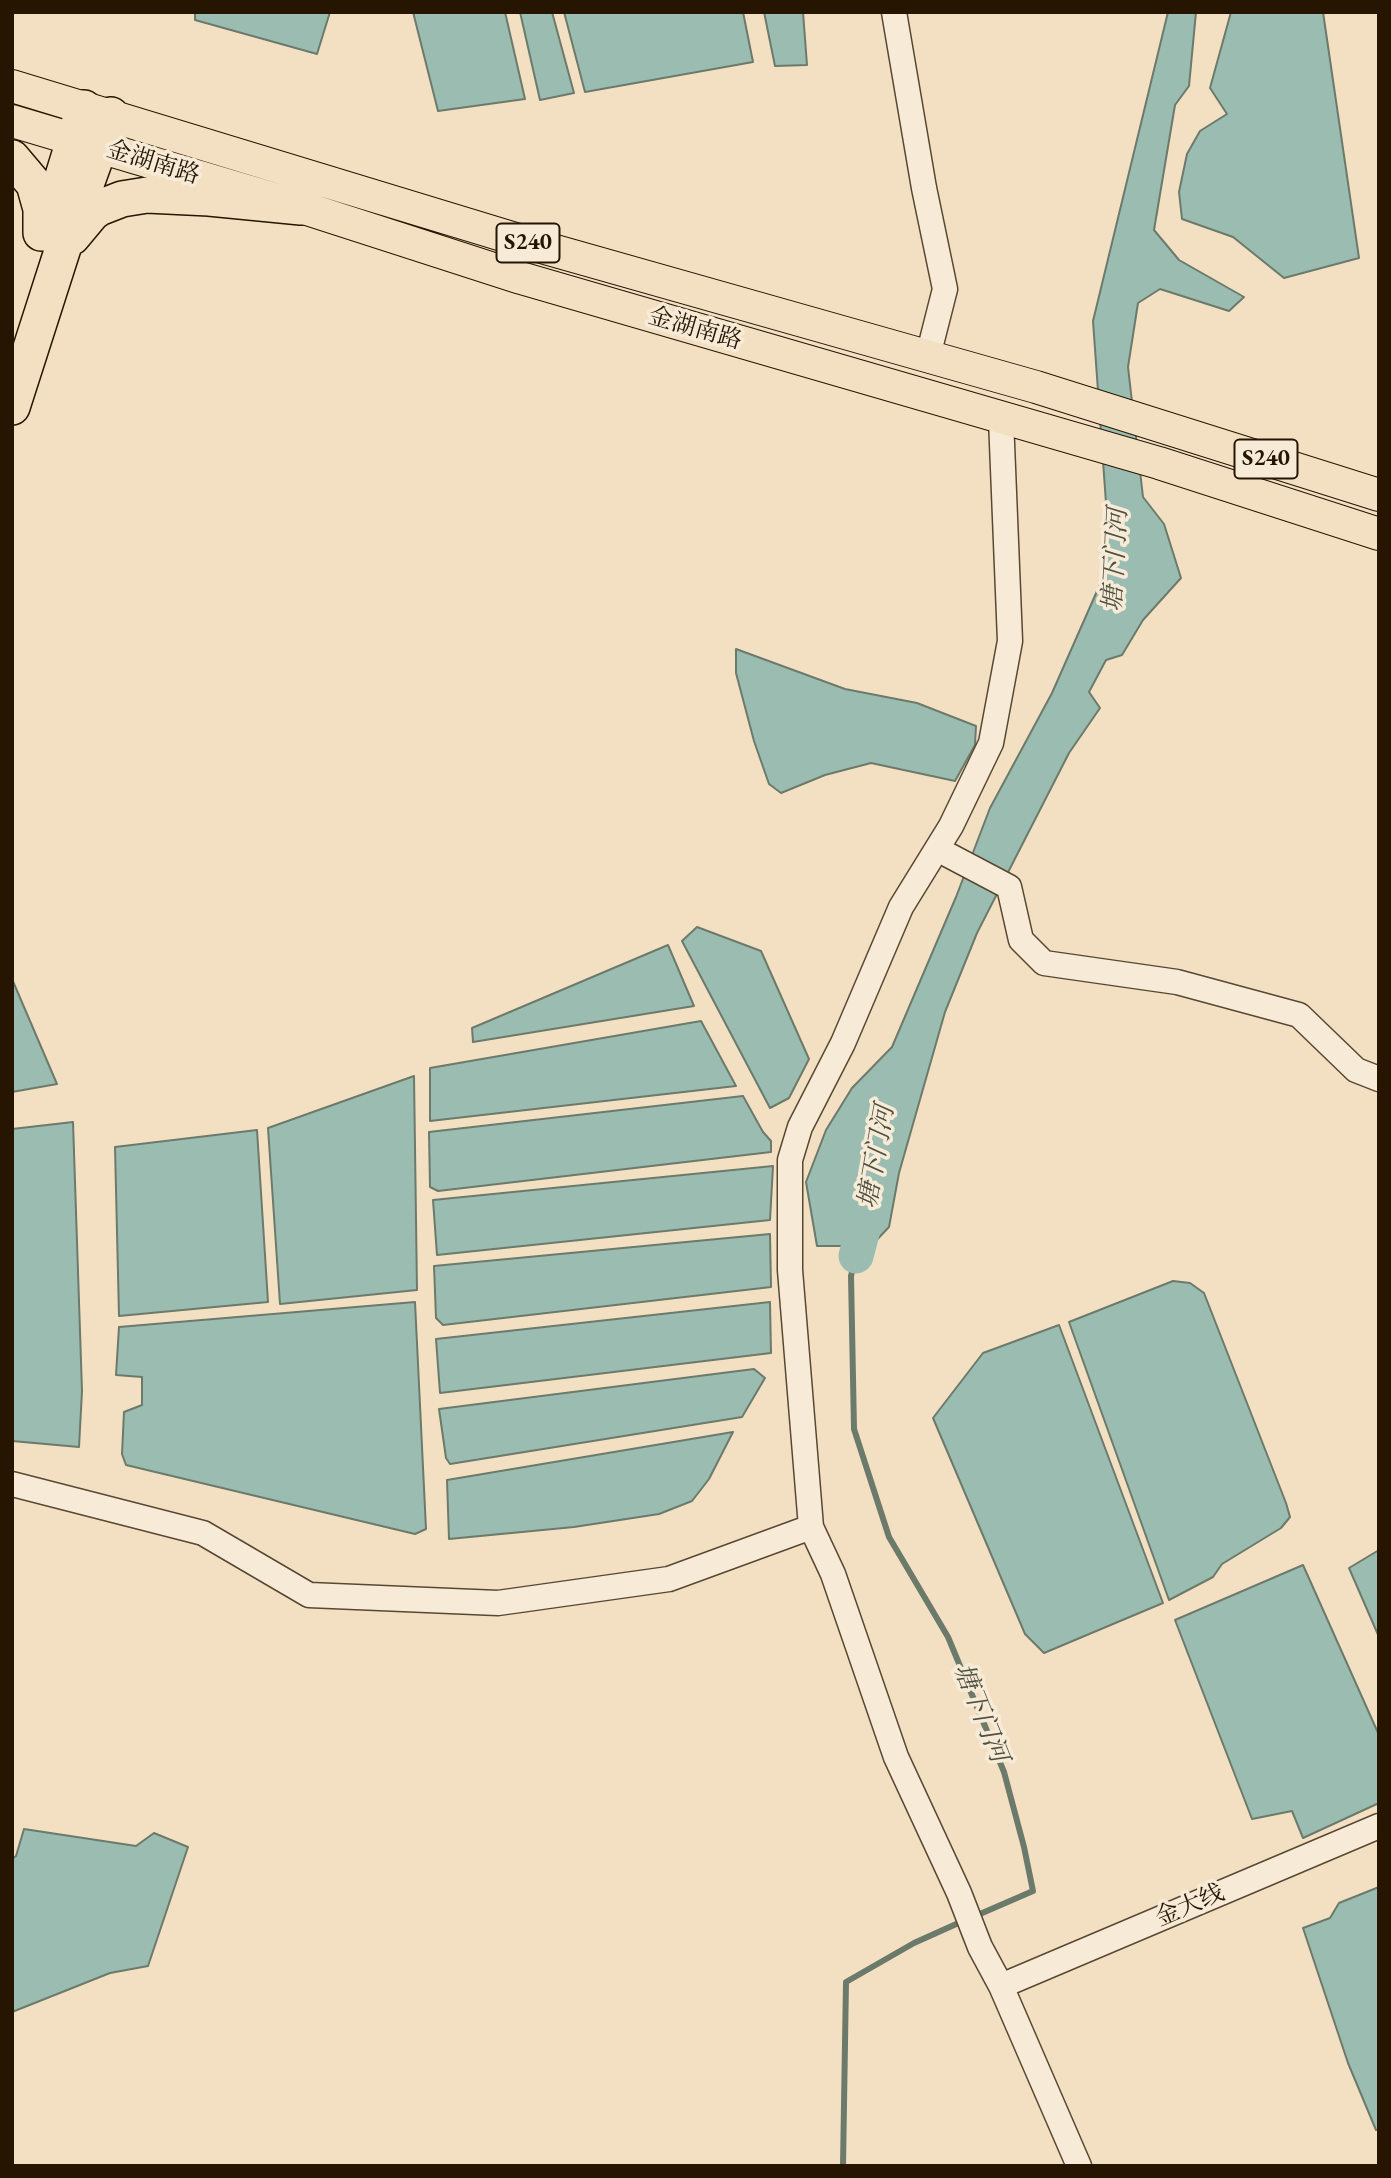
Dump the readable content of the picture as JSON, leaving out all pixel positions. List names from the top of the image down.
{
  "streets": {
    "main road": ["金湖南路", "S240"],
    "street": ["金大线"]
  },
  "water": ["塘下门河"]
}
